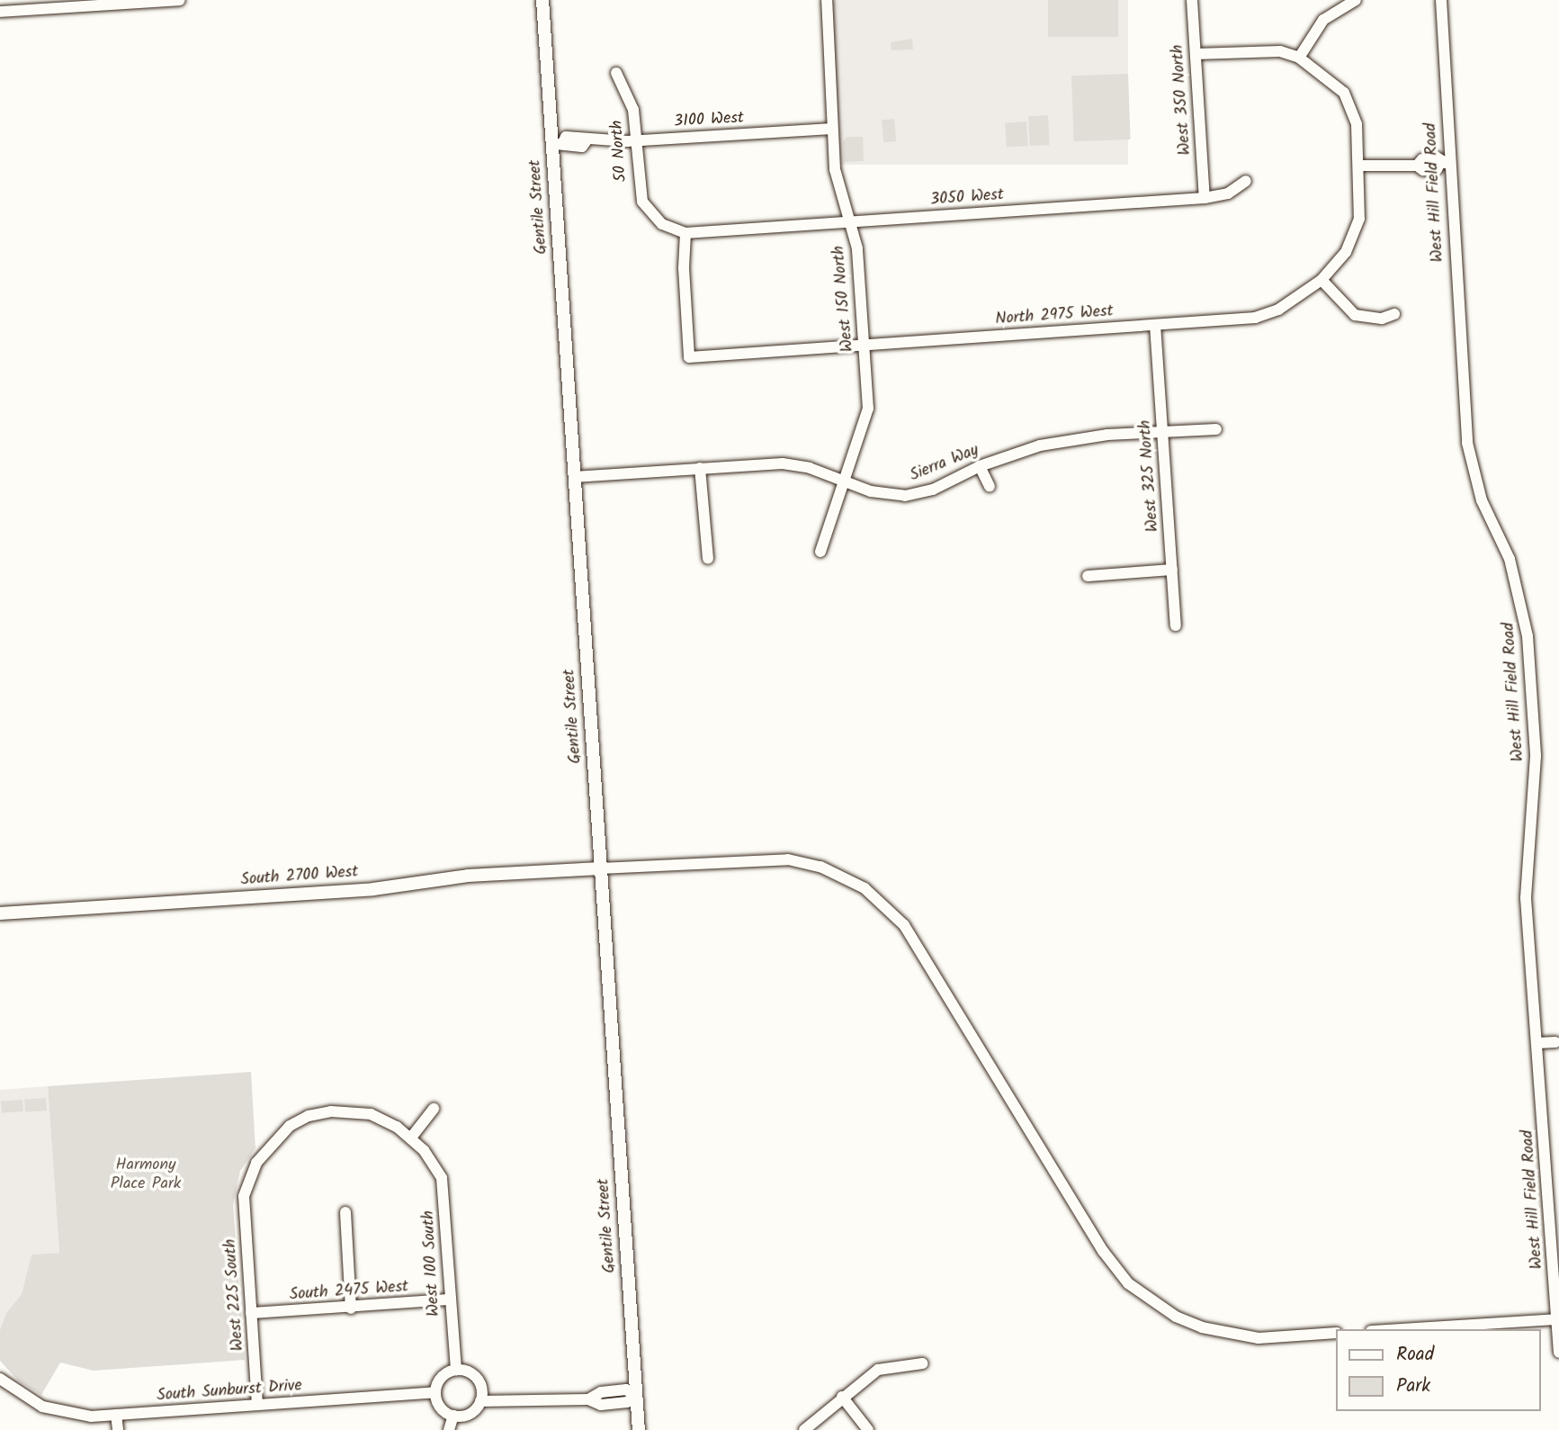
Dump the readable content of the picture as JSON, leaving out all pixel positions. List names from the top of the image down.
{
  "streets": {
    "main road": ["Gentile Street", "South 2700 West"],
    "street": [
      "West 350 North",
      "3100 West",
      "50 North",
      "West Hill Field Road",
      "3050 West",
      "West 150 North",
      "North 2975 West",
      "Sierra Way",
      "West 325 North",
      "West 100 South",
      "South 2475 West",
      "West 225 South",
      "South Sunburst Drive"
    ]
  },
  "crossings": [
    ["West 350 North", "3050 West"],
    ["3100 West", "50 North"],
    ["3100 West", "Gentile Street"],
    ["3100 West", "West 150 North"],
    ["50 North", "3050 West"],
    ["50 North", "North 2975 West"],
    ["3050 West", "West 150 North"],
    ["3050 West", "North 2975 West"],
    ["Gentile Street", "Sierra Way"],
    ["Gentile Street", "South 2700 West"],
    ["West 150 North", "North 2975 West"],
    ["West 150 North", "Sierra Way"],
    ["North 2975 West", "West 325 North"],
    ["Sierra Way", "West 325 North"],
    ["West 100 South", "South 2475 West"],
    ["West 100 South", "West 225 South"],
    ["West 100 South", "South Sunburst Drive"],
    ["South 2475 West", "West 225 South"],
    ["West 225 South", "South Sunburst Drive"]
  ],
  "parks": ["Harmony Place Park"],
  "legend": ["Road", "Park"]
}
